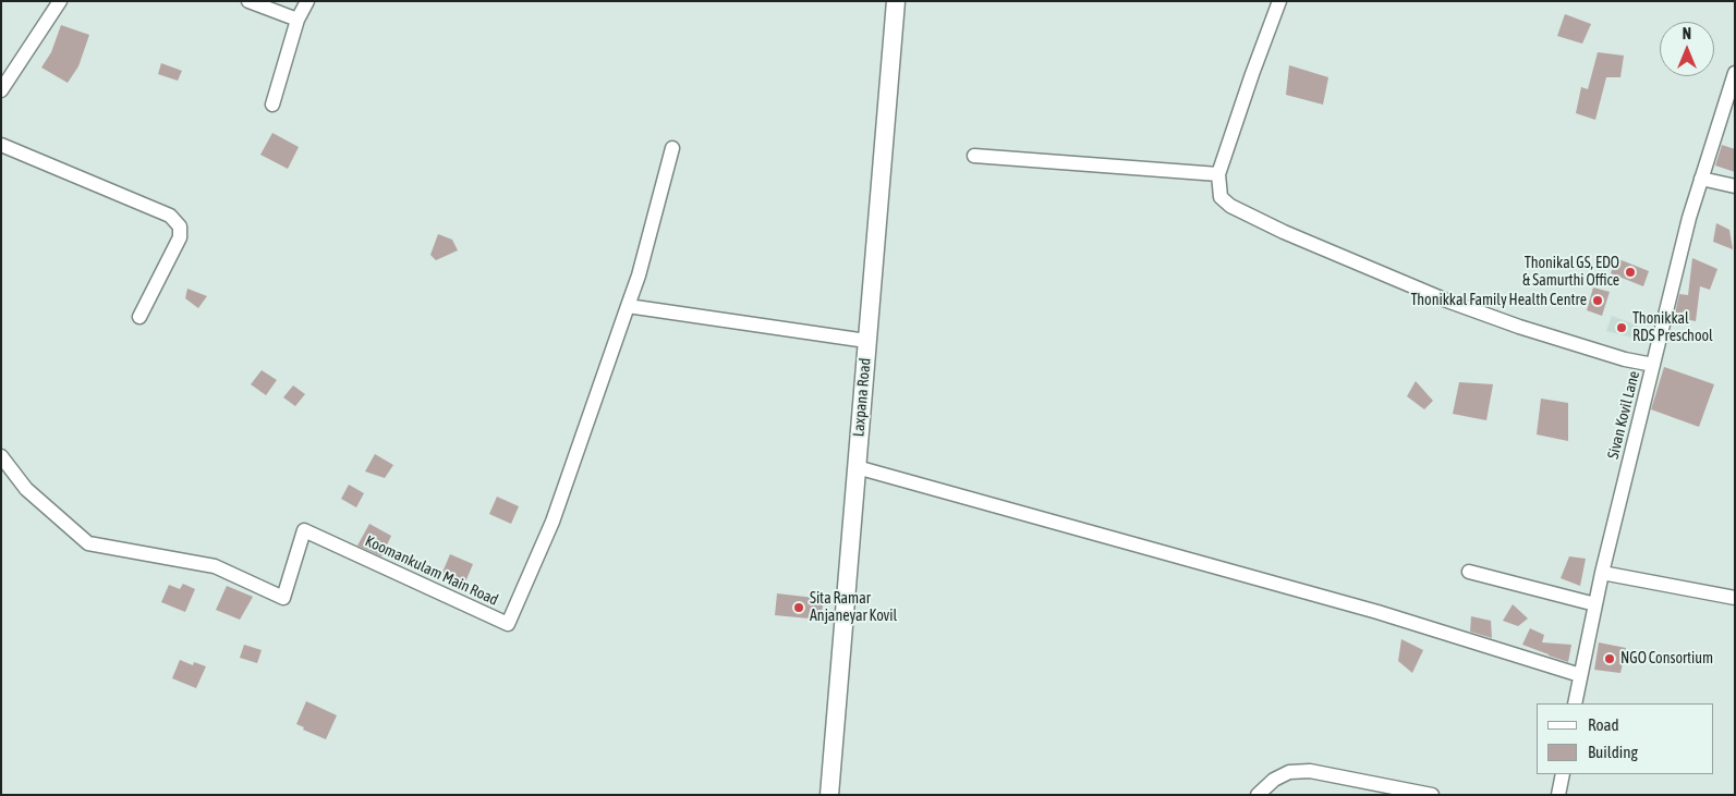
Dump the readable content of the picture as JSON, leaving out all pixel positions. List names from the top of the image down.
{
  "streets": {
    "street": ["Laxpana Road", "Sivan Kovil Lane", "Koomankulam Main Road"]
  },
  "places": [
    "Thonikal GS, EDO & Samurthi Office",
    "Thonikkal Family Health Centre",
    "Thonikkal RDS Preschool",
    "Sita Ramar Anjaneyar Kovil",
    "NGO Consortium"
  ],
  "legend": ["Road", "Building"],
  "north": "top"
}
